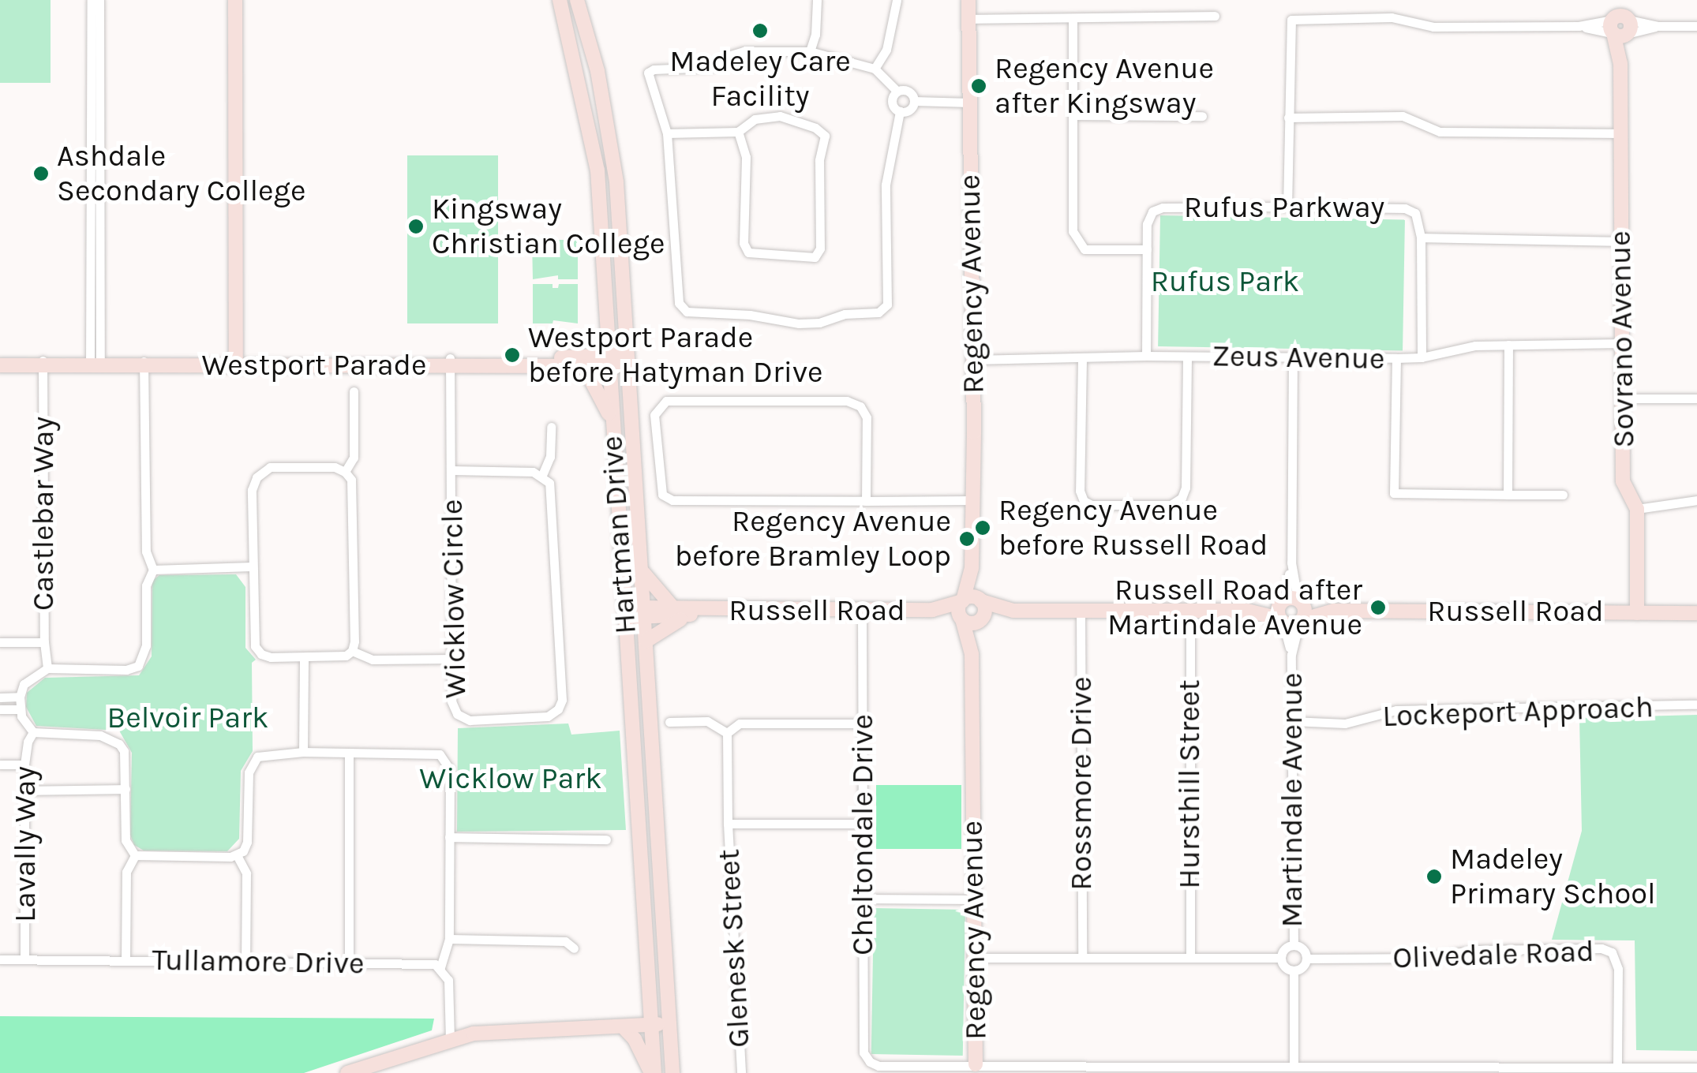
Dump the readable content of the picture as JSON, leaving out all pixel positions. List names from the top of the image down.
{
  "streets": {
    "street": [
      "Rufus Parkway",
      "Regency Avenue",
      "Sovrano Avenue",
      "Zeus Avenue",
      "Westport Parade",
      "Castlebar Way",
      "Hartman Drive",
      "Wicklow Circle",
      "Russell Road",
      "Lockeport Approach",
      "Rossmore Drive",
      "Hursthill Street",
      "Martindale Avenue",
      "Cheltondale Drive",
      "Lavally Way",
      "Glenesk Street",
      "Olivedale Road",
      "Tullamore Drive"
    ]
  },
  "crossings": [
    ["Rufus Parkway", "Zeus Avenue"],
    ["Regency Avenue", "Zeus Avenue"],
    ["Regency Avenue", "Russell Road"],
    ["Sovrano Avenue", "Zeus Avenue"],
    ["Sovrano Avenue", "Russell Road"],
    ["Westport Parade", "Castlebar Way"],
    ["Westport Parade", "Hartman Drive"],
    ["Westport Parade", "Wicklow Circle"],
    ["Hartman Drive", "Russell Road"],
    ["Russell Road", "Martindale Avenue"],
    ["Russell Road", "Cheltondale Drive"],
    ["Lockeport Approach", "Martindale Avenue"],
    ["Martindale Avenue", "Olivedale Road"],
    ["Lavally Way", "Tullamore Drive"]
  ],
  "parks": ["Rufus Park", "Belvoir Park", "Wicklow Park"],
  "places": [
    "Madeley Care Facility",
    "Regency Avenue after Kingsway",
    "Ashdale Secondary College",
    "Kingsway Christian College",
    "Westport Parade before Hatyman Drive",
    "Regency Avenue before Russell Road",
    "Regency Avenue before Bramley Loop",
    "Russell Road after Martindale Avenue",
    "Madeley Primary School"
  ]
}
